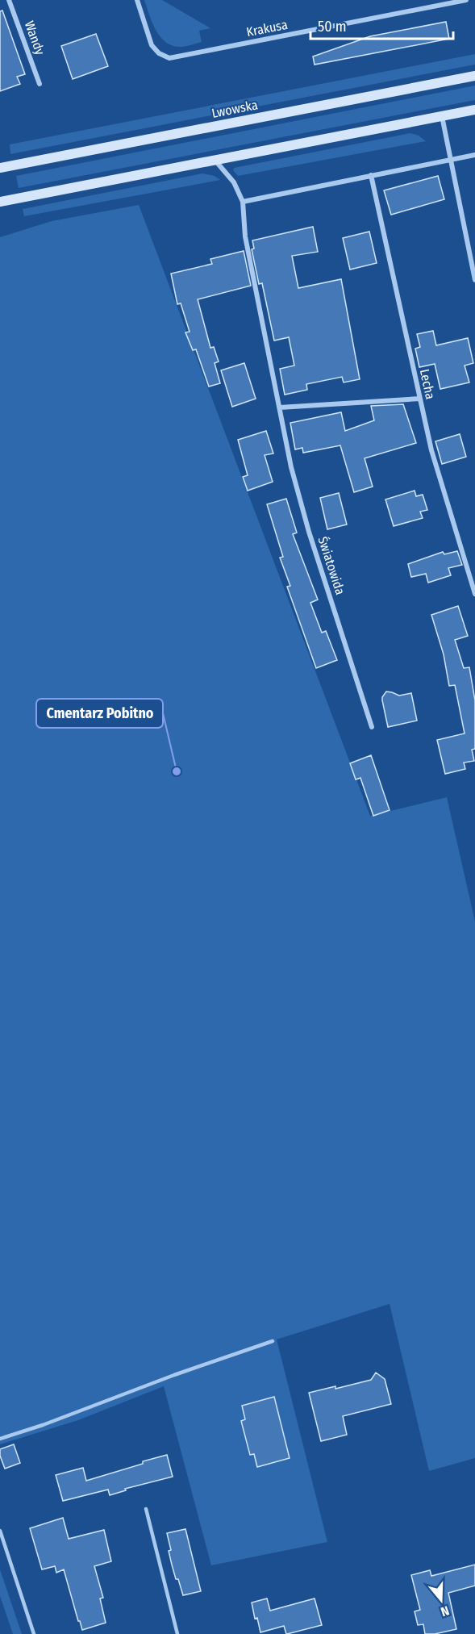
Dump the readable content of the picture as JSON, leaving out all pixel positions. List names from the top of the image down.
{
  "streets": {
    "main road": ["Lwowska"],
    "street": [
      "Krakusa",
      "Wandy",
      "Lecha",
      "Światowida"
    ]
  },
  "places": ["Cmentarz Pobitno"],
  "scale_bar": "50 m",
  "north": "bottom"
}
